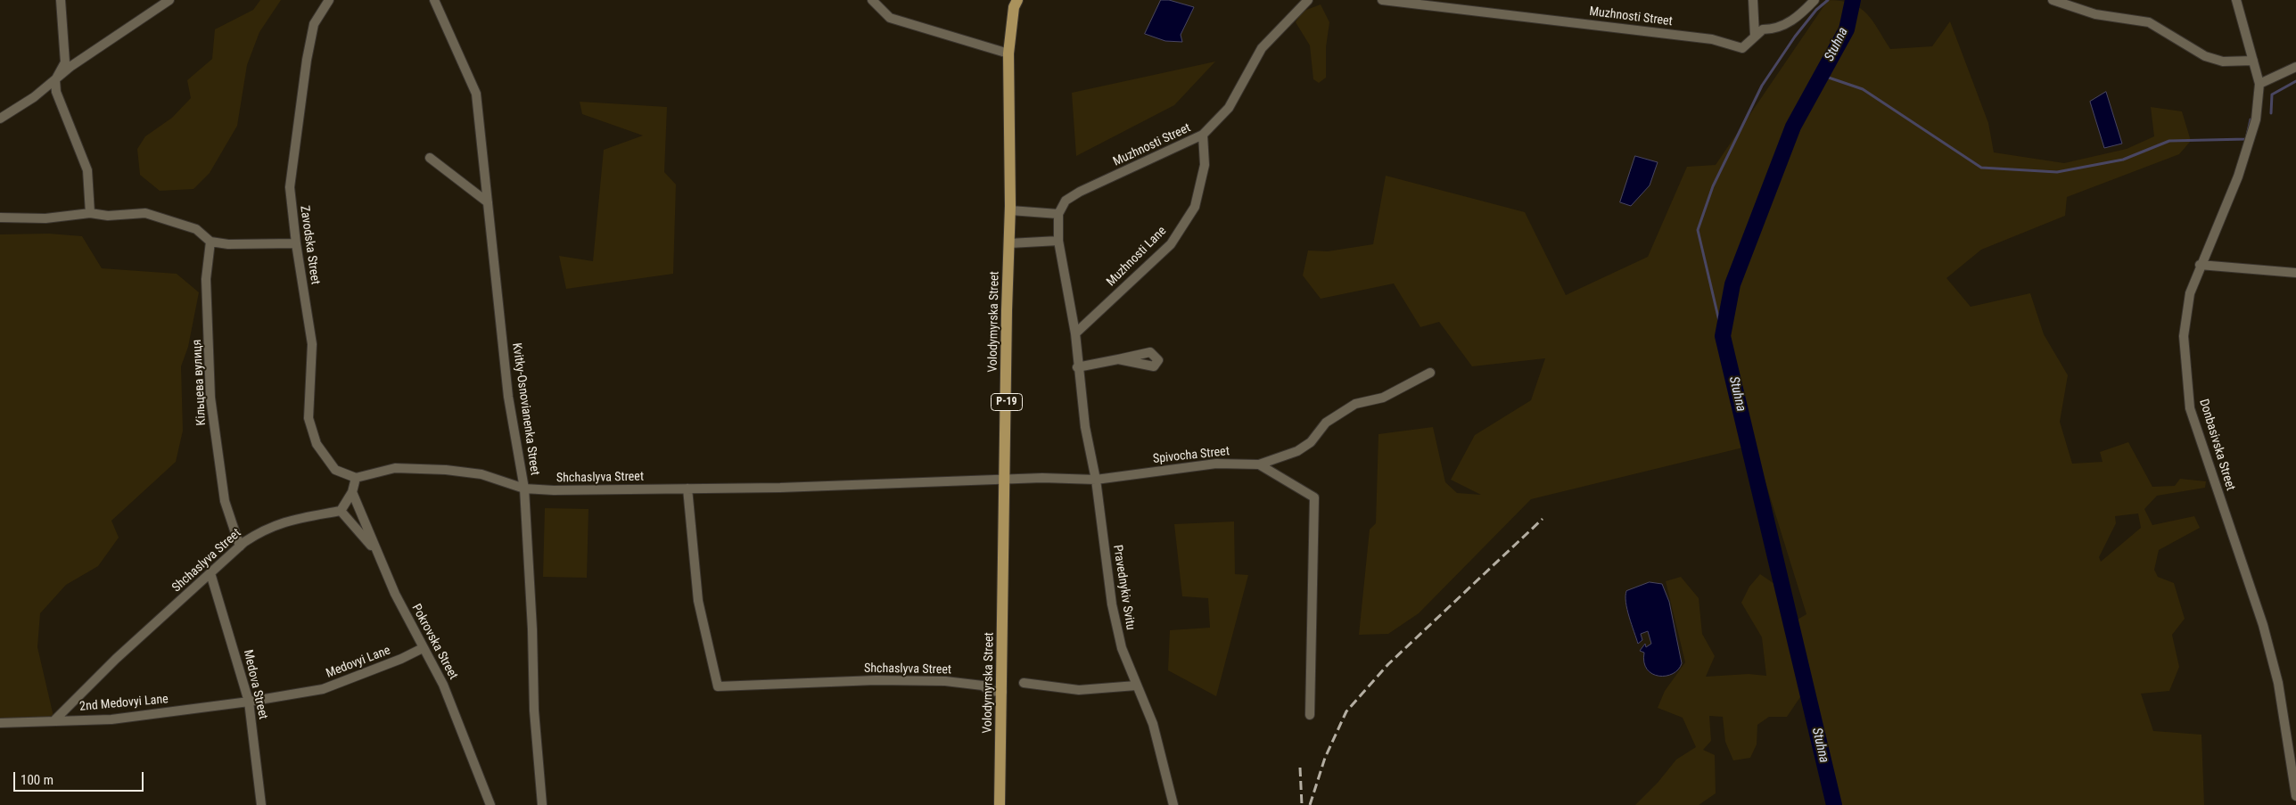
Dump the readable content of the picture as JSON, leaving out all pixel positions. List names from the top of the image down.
{
  "streets": {
    "main road": ["Volodymyrska Street", "Р-19"],
    "street": [
      "Muzhnosti Street",
      "Zavodska Street",
      "Muzhnosti Lane",
      "Кільцева вулиця",
      "Kvitky-Osnovianenka Street",
      "Donbasivska Street",
      "Spivocha Street",
      "Shchaslyva Street",
      "Pravednykiv Svitu",
      "Pokrovska Street",
      "Medovyi Lane",
      "Medova Street",
      "2nd Medovyi Lane"
    ]
  },
  "crossings": [
    ["Muzhnosti Street", "Muzhnosti Lane"],
    ["Muzhnosti Street", "Pravednykiv Svitu"],
    ["Zavodska Street", "Shchaslyva Street"],
    ["Muzhnosti Lane", "Pravednykiv Svitu"],
    ["Volodymyrska Street", "Spivocha Street"],
    ["Volodymyrska Street", "Shchaslyva Street"],
    ["Кільцева вулиця", "Shchaslyva Street"],
    ["Kvitky-Osnovianenka Street", "Shchaslyva Street"],
    ["Spivocha Street", "Shchaslyva Street"],
    ["Spivocha Street", "Pravednykiv Svitu"],
    ["Shchaslyva Street", "Medova Street"],
    ["Shchaslyva Street", "2nd Medovyi Lane"],
    ["Pokrovska Street", "Medovyi Lane"],
    ["Medovyi Lane", "Medova Street"],
    ["Medovyi Lane", "2nd Medovyi Lane"],
    ["Medova Street", "2nd Medovyi Lane"]
  ],
  "water": ["Stuhna"],
  "scale_bar": "100 m"
}
